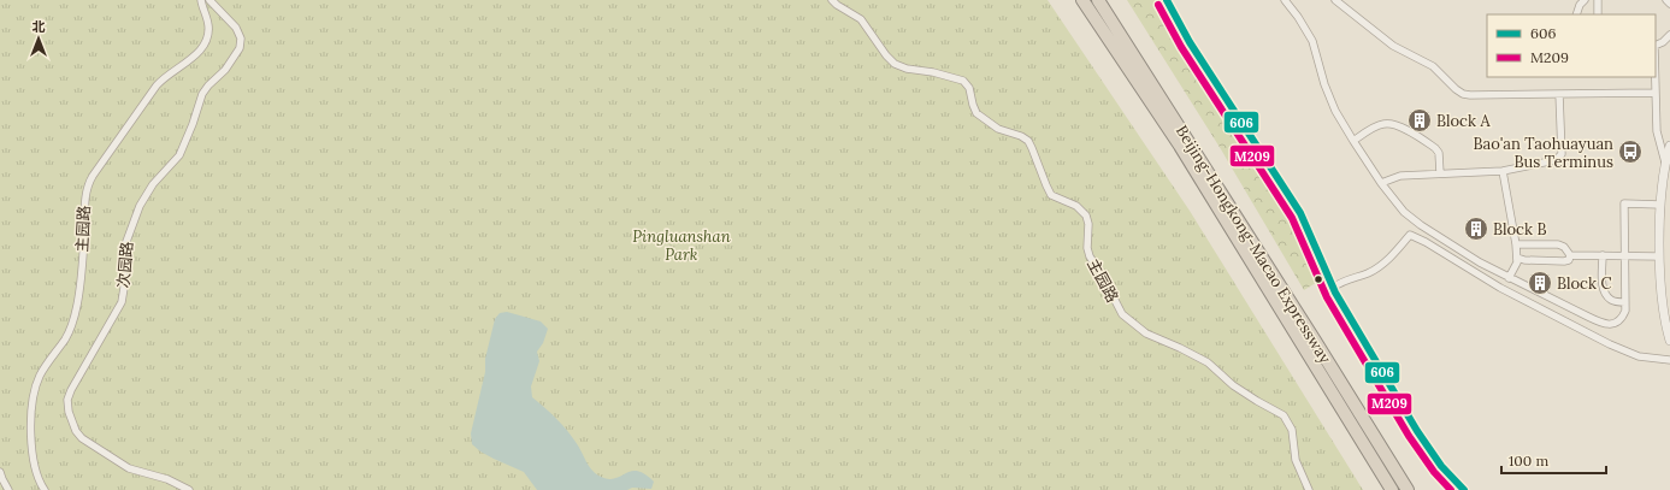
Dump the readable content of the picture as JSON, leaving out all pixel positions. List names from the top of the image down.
{
  "streets": {
    "highway": ["Beijing-Hongkong-Macao Expressway"],
    "street": ["主园路", "次园路"]
  },
  "parks": ["Pingluanshan Park"],
  "places": {
    "building": ["Block A", "Block B", "Block C"],
    "bus stop": ["Bao'an Taohuayuan Bus Terminus"]
  },
  "lines": ["transit line 606", "transit line M209"],
  "legend": ["606", "M209"],
  "scale_bar": "100 m",
  "north": "top"
}
